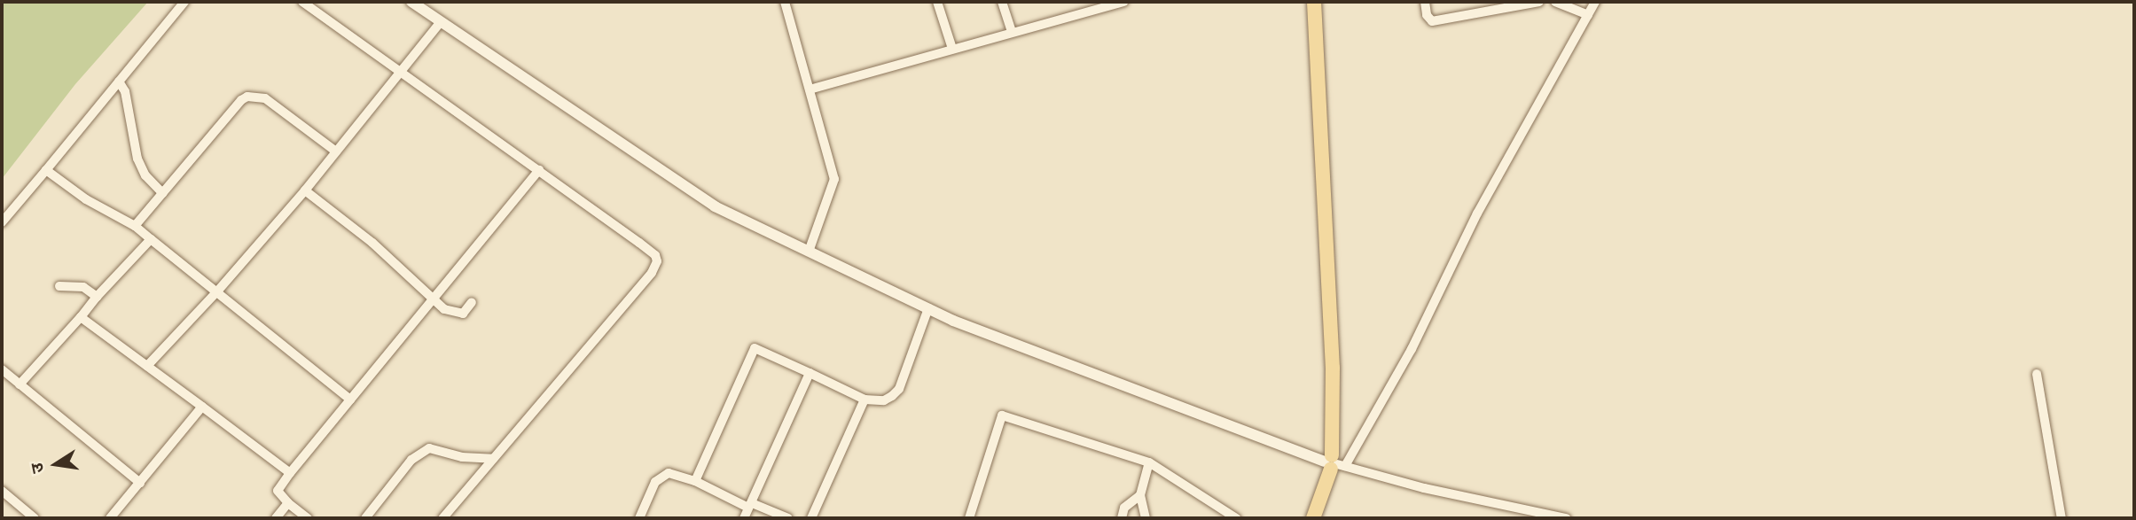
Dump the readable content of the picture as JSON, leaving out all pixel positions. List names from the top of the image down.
{
  "north": "left"
}
